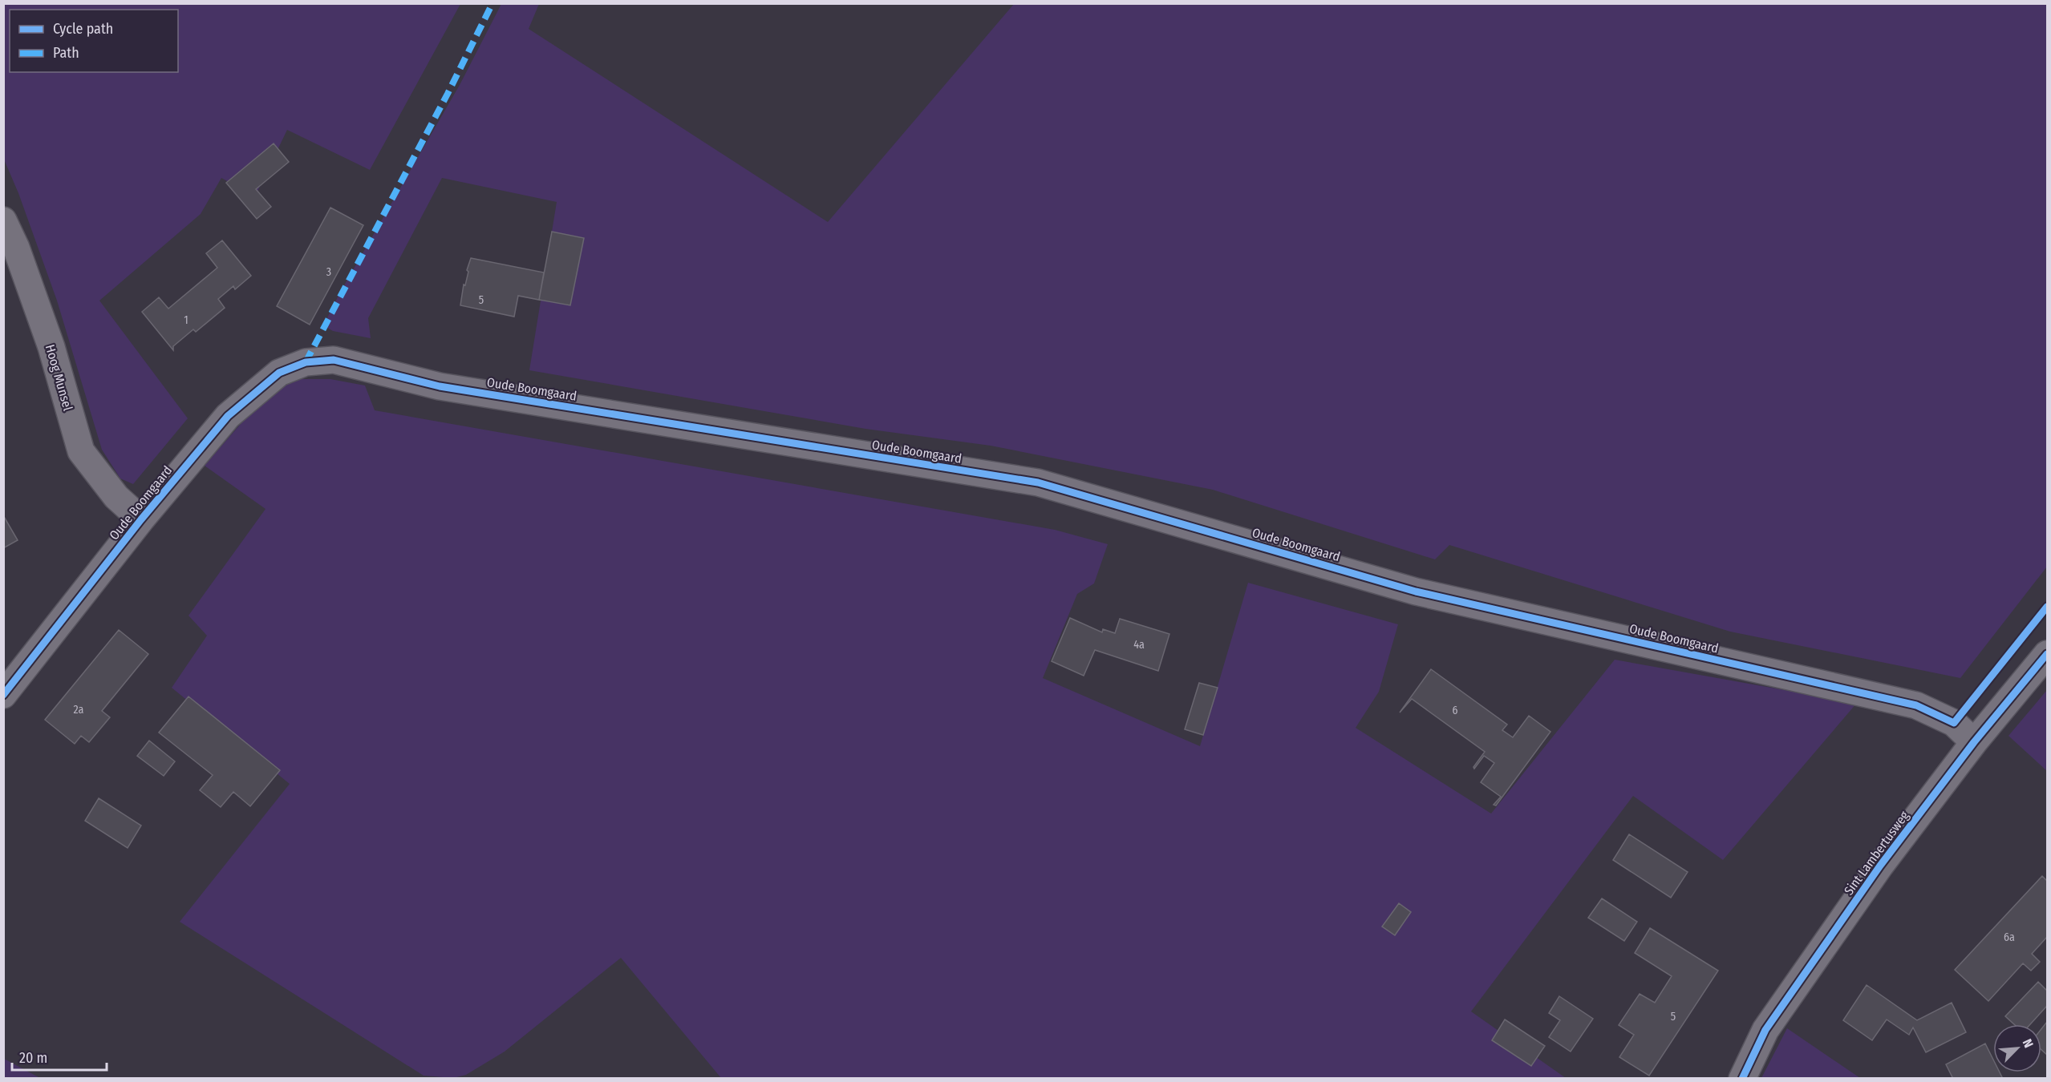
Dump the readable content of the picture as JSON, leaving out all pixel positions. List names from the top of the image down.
{
  "streets": {
    "street": ["Hoog Munsel", "Oude Boomgaard", "Sint Lambertusweg"]
  },
  "crossings": [
    ["Hoog Munsel", "Oude Boomgaard"],
    ["Oude Boomgaard", "Sint Lambertusweg"]
  ],
  "house_numbers": [
    "3",
    "5",
    "1",
    "4a",
    "2a",
    "6",
    "6a",
    "5"
  ],
  "legend": ["Cycle path", "Path"],
  "scale_bar": "20 m",
  "north": "top right"
}
